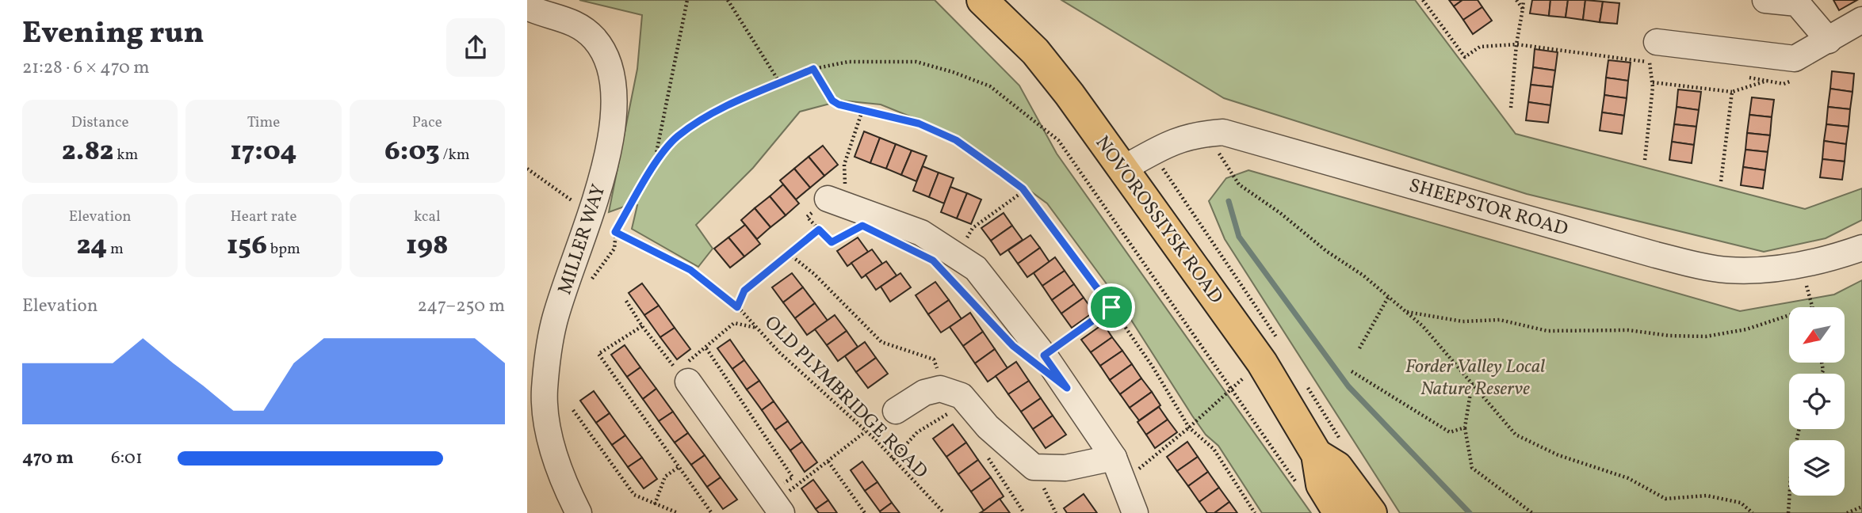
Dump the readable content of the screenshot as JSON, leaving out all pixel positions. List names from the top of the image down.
{
  "streets": {
    "main road": ["NOVOROSSIYSK ROAD"],
    "street": ["SHEEPSTOR ROAD", "MILLER WAY"],
    "path": ["OLD PLYMBRIDGE ROAD"]
  },
  "crossings": [
    ["SHEEPSTOR ROAD", "NOVOROSSIYSK ROAD"]
  ],
  "parks": ["Forder Valley Local Nature Reserve"],
  "north": "bottom left",
  "page": {
    "heading": ["Evening run", "21:28 · 6 × 470 m"],
    "stats": [
      ["Distance", "2.82 km"],
      ["Time", "17:04"],
      ["Pace", "6:03 /km"],
      ["Elevation", "24 m"],
      ["Heart rate", "156 bpm"],
      ["kcal", "198"]
    ],
    "chart": ["Elevation", "247–250 m"],
    "list": [
      {
        "name": "470 m",
        "note": "6:01"
      }
    ]
  }
}
